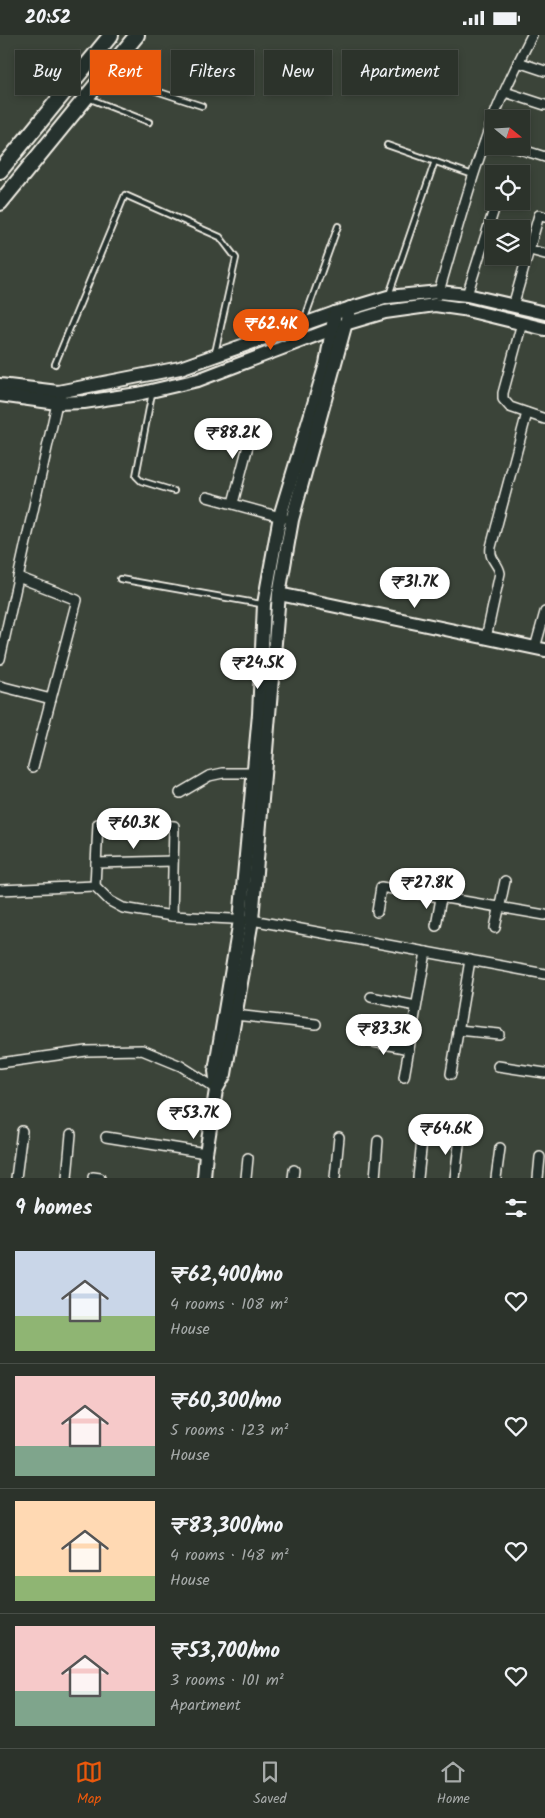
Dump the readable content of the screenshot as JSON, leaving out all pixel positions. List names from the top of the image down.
{
  "north": "right",
  "page": {
    "status": "20:52",
    "chip": [
      "Buy",
      "Rent",
      "Filters",
      "New",
      "Apartment"
    ],
    "price": [
      "₹62.4K",
      "₹88.2K",
      "₹31.7K",
      "₹24.5K",
      "₹60.3K",
      "₹27.8K",
      "₹83.3K",
      "₹53.7K",
      "₹64.6K"
    ],
    "heading": "9 homes",
    "list": [
      {
        "name": "₹62,400/mo",
        "note": "4 rooms · 108 m² · House"
      },
      {
        "name": "₹60,300/mo",
        "note": "5 rooms · 123 m² · House"
      },
      {
        "name": "₹83,300/mo",
        "note": "4 rooms · 148 m² · House"
      },
      {
        "name": "₹53,700/mo",
        "note": "3 rooms · 101 m² · Apartment"
      }
    ],
    "tabs": ["Map", "Saved", "Home"]
  }
}
